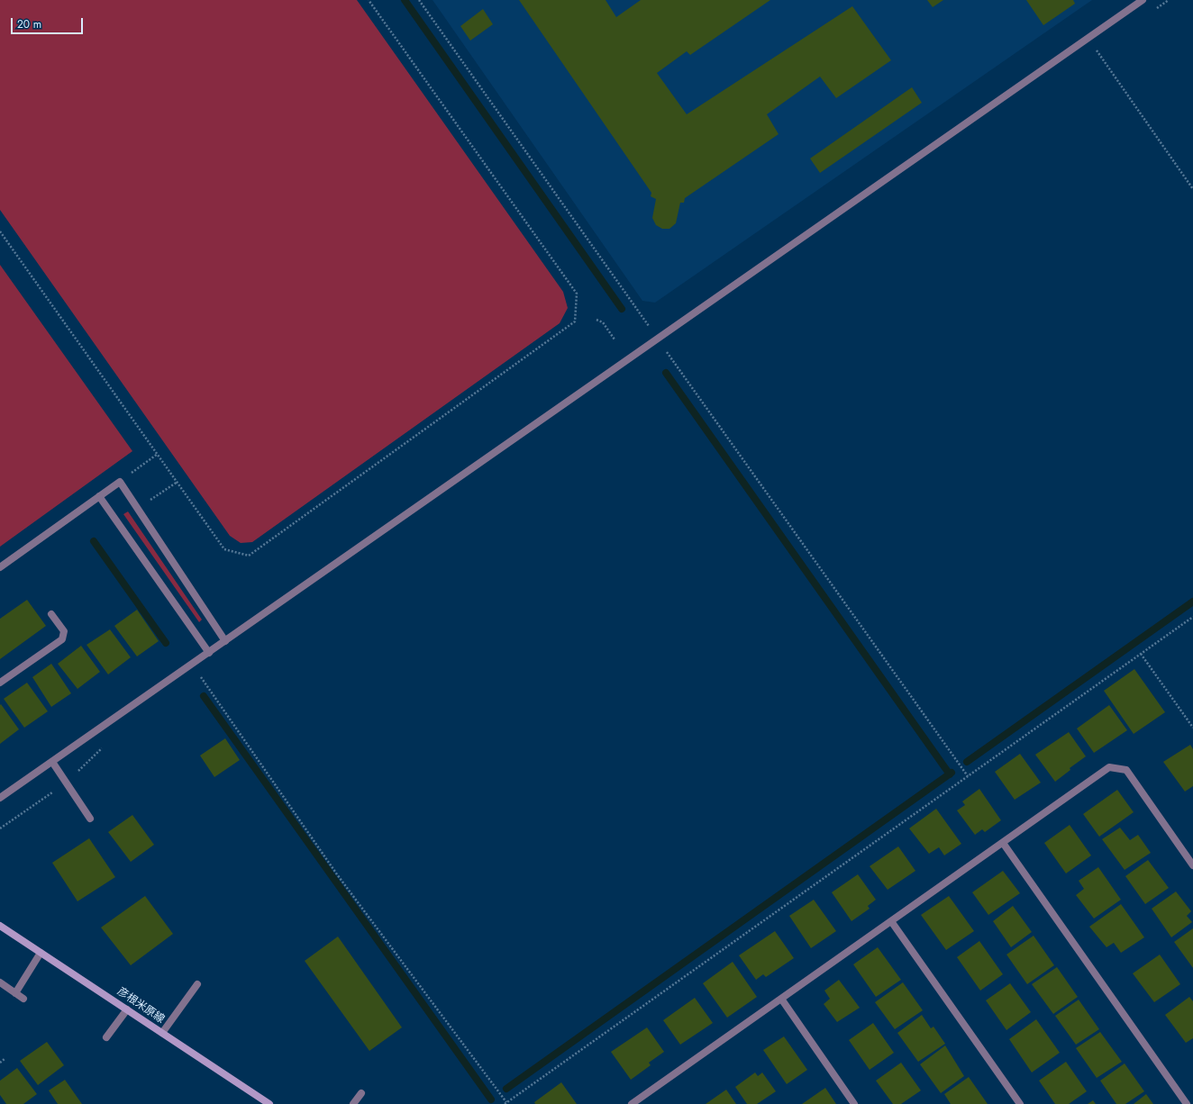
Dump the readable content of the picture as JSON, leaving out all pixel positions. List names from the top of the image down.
{
  "streets": {
    "main road": ["彦根米原線"]
  },
  "scale_bar": "20 m"
}
